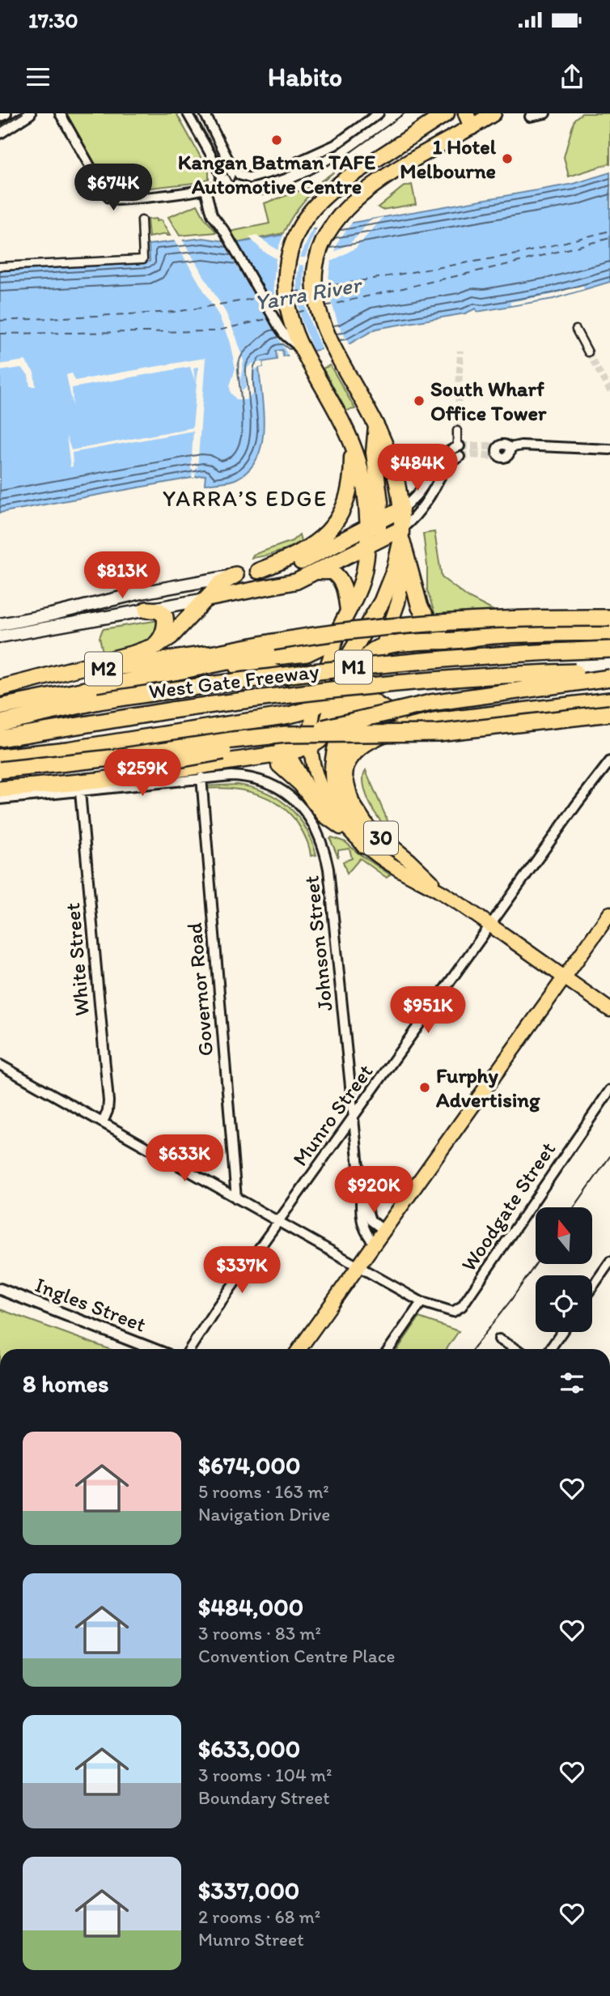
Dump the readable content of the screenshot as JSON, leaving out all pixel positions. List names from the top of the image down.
{
  "streets": {
    "highway": ["M1", "M2", "West Gate Freeway"],
    "main road": ["30"],
    "street": [
      "Johnson Street",
      "White Street",
      "Governor Road",
      "Munro Street",
      "Woodgate Street",
      "Ingles Street"
    ]
  },
  "crossings": [
    ["30", "Munro Street"],
    ["Johnson Street", "White Street"],
    ["Johnson Street", "Governor Road"],
    ["Johnson Street", "Munro Street"],
    ["White Street", "Woodgate Street"],
    ["Governor Road", "Woodgate Street"],
    ["Munro Street", "Woodgate Street"]
  ],
  "districts": ["YARRA’S EDGE"],
  "water": ["Yarra River"],
  "places": [
    "Kangan Batman TAFE Automotive Centre",
    "1 Hotel Melbourne",
    "South Wharf Office Tower",
    "Furphy Advertising"
  ],
  "north": "top",
  "page": {
    "status": "17:30",
    "header": "Habito",
    "price": [
      "$674K",
      "$484K",
      "$813K",
      "$259K",
      "$951K",
      "$633K",
      "$920K",
      "$337K"
    ],
    "heading": "8 homes",
    "list": [
      {
        "name": "$674,000",
        "note": "5 rooms · 163 m² · Navigation Drive"
      },
      {
        "name": "$484,000",
        "note": "3 rooms · 83 m² · Convention Centre Place"
      },
      {
        "name": "$633,000",
        "note": "3 rooms · 104 m² · Boundary Street"
      },
      {
        "name": "$337,000",
        "note": "2 rooms · 68 m² · Munro Street"
      }
    ]
  }
}
